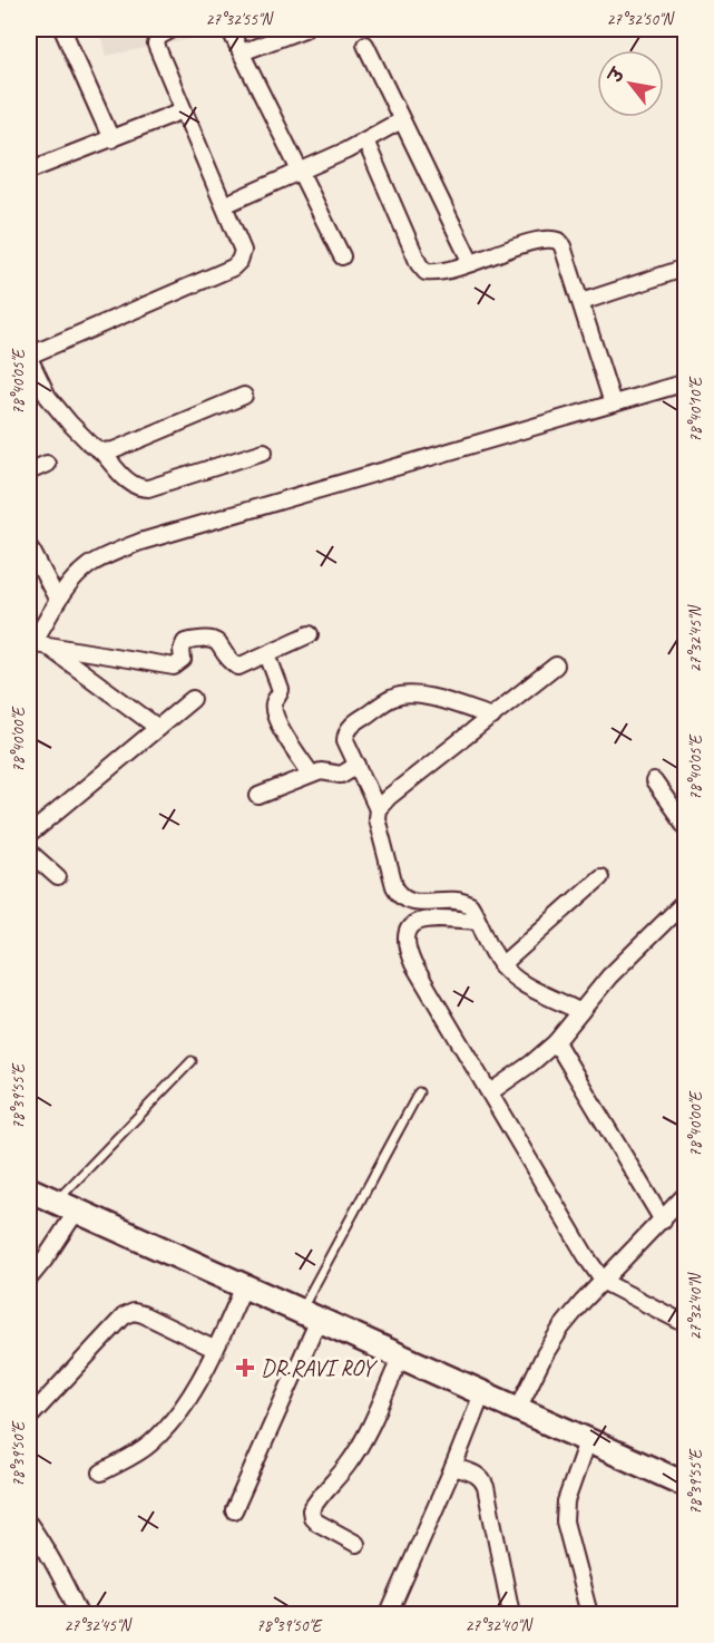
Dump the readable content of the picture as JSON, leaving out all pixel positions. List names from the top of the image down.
{
  "places": {
    "health": ["DR.RAVI ROY"]
  },
  "north": "top left",
  "coordinates": [
    "27°32'55\"N",
    "27°32'50\"N",
    "78°40'05\"E",
    "78°40'10\"E",
    "27°32'45\"N",
    "78°40'00\"E",
    "78°39'55\"E",
    "27°32'40\"N",
    "78°39'50\"E"
  ]
}
